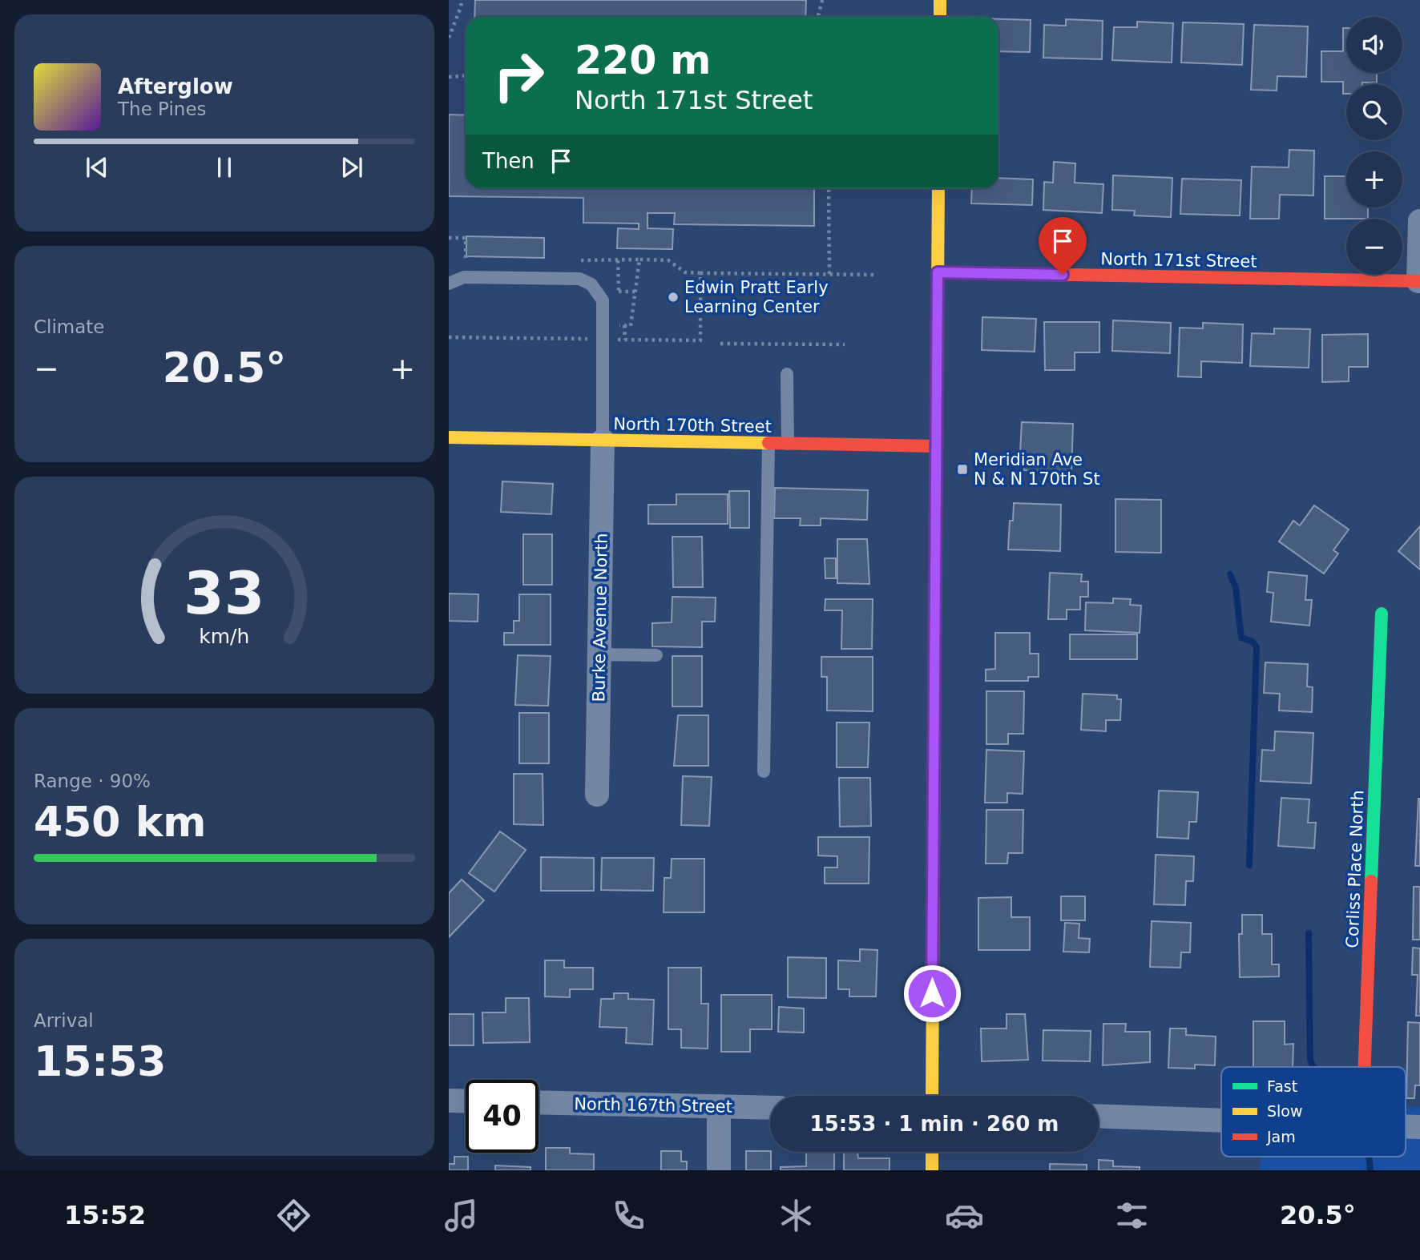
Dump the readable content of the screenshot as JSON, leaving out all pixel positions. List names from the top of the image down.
{
  "streets": {
    "street": [
      "North 171st Street",
      "North 170th Street",
      "Burke Avenue North",
      "Corliss Place North",
      "North 167th Street"
    ]
  },
  "crossings": [
    ["North 170th Street", "Burke Avenue North"]
  ],
  "places": {
    "other": ["Edwin Pratt Early Learning Center"],
    "transit": ["Meridian Ave N & N 170th St"]
  },
  "legend": ["Fast", "Slow", "Jam"],
  "page": {
    "map_buttons": ["+", "−"],
    "turn": ["220 m", "North 171st Street"],
    "song": ["Afterglow", "The Pines"],
    "then": "Then",
    "tile": [
      "Climate",
      ["Range · 90%", "450 km"],
      ["Arrival", "15:53"]
    ],
    "heat": ["−", "20.5°", "+"],
    "limit": "40",
    "trip": "15:53 · 1 min · 260 m",
    "tabs": ["15:52", "20.5°"],
    "gauge": ["33", "km/h"]
  }
}
